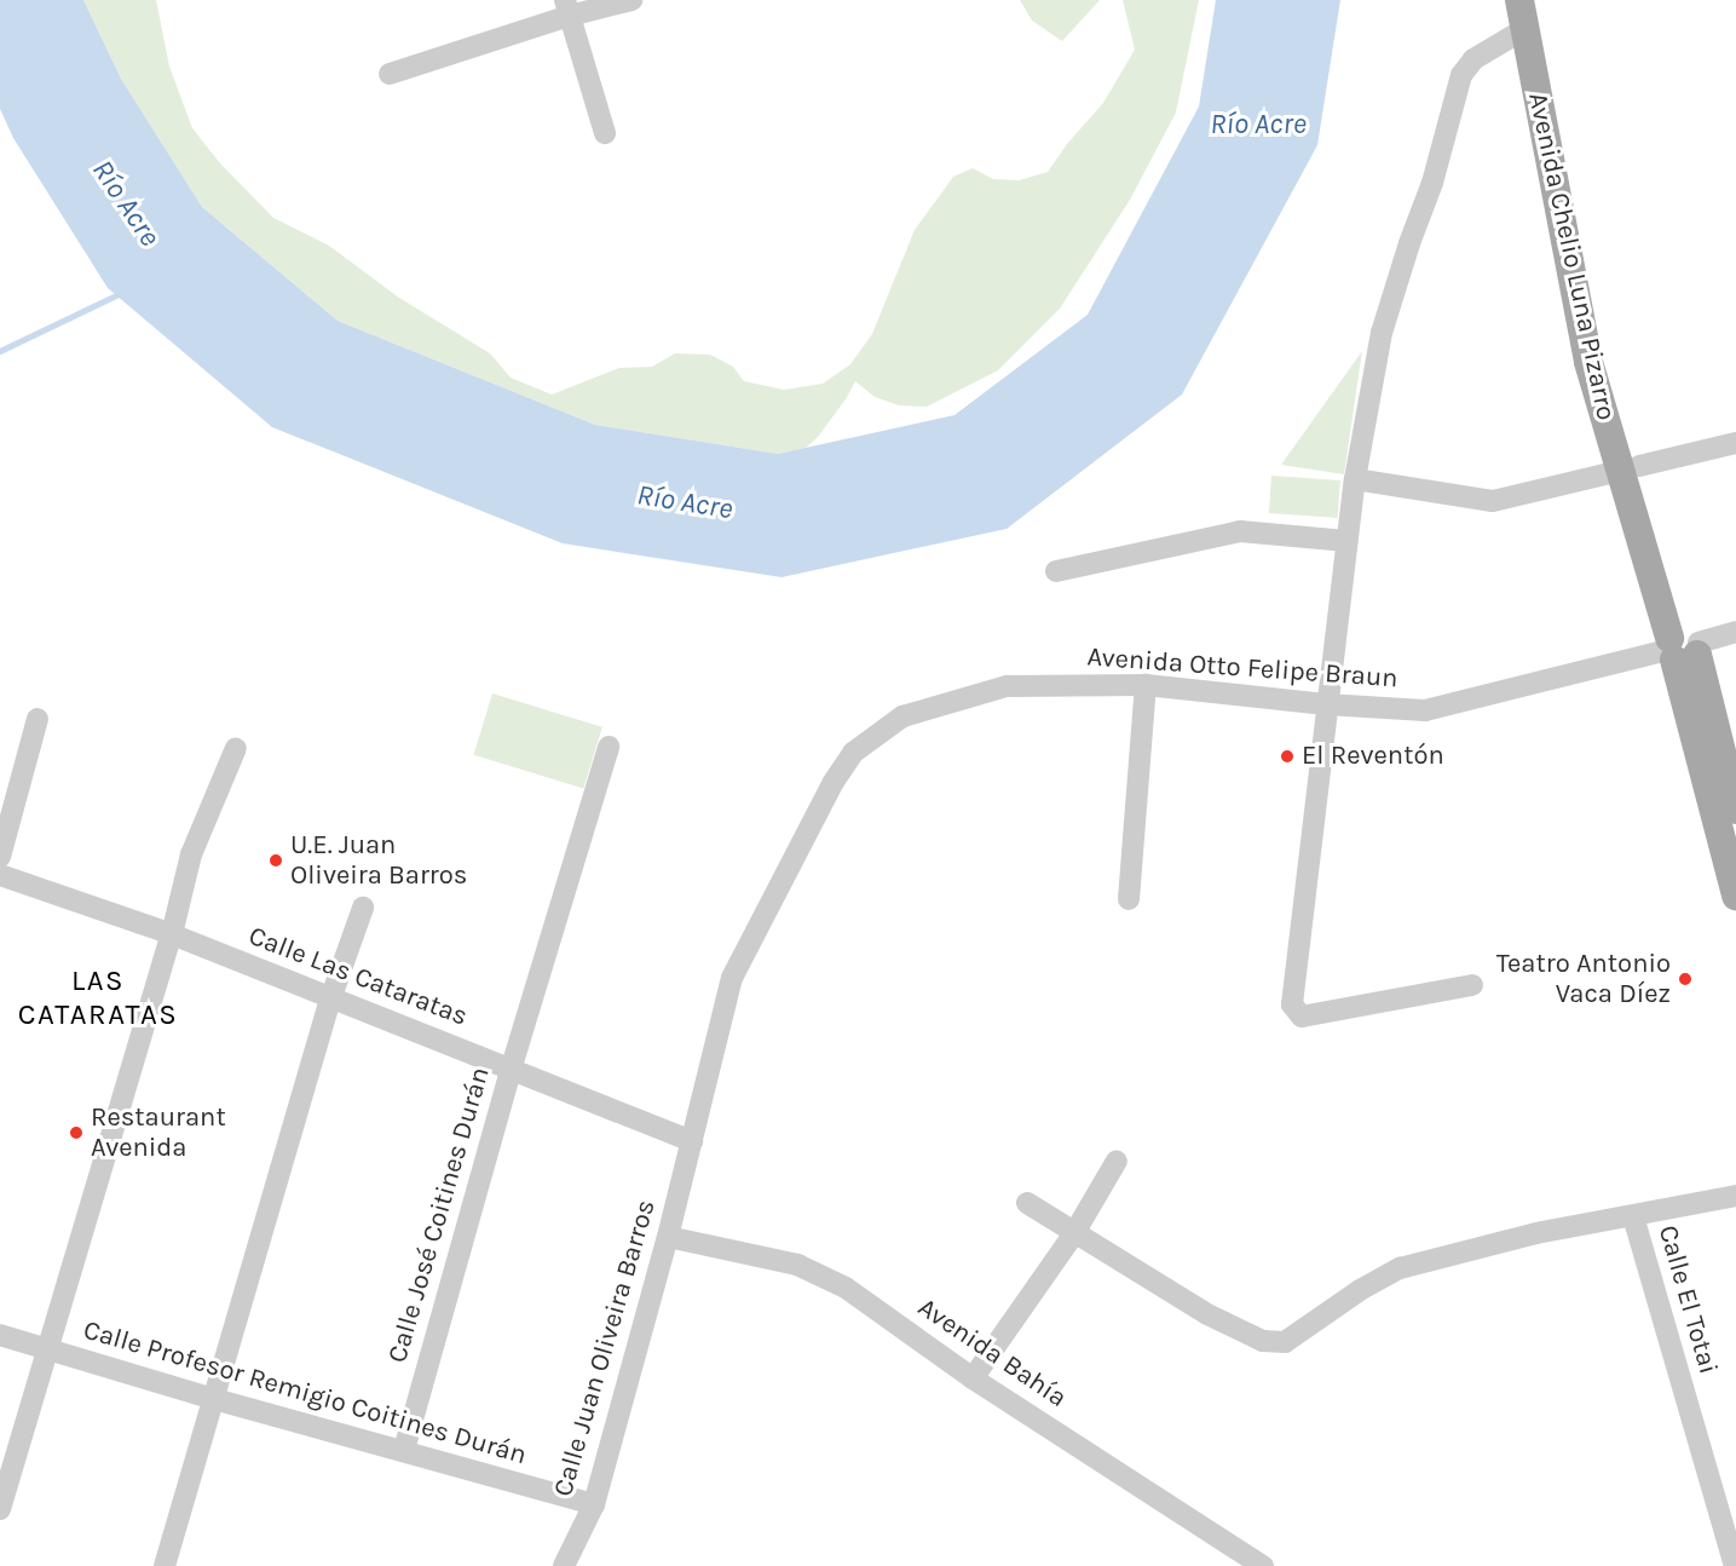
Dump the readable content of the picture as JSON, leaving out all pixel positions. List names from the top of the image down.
{
  "streets": {
    "main road": ["Avenida Chelio Luna Pizarro"],
    "street": [
      "Avenida Otto Felipe Braun",
      "Calle Las Cataratas",
      "Calle José Coitines Durán",
      "Calle El Totai",
      "Calle Juan Oliveira Barros",
      "Avenida Bahía",
      "Calle Profesor Remigio Coitines Durán"
    ]
  },
  "crossings": [
    ["Avenida Chelio Luna Pizarro", "Avenida Otto Felipe Braun"],
    ["Avenida Otto Felipe Braun", "Calle Las Cataratas"],
    ["Avenida Otto Felipe Braun", "Calle Juan Oliveira Barros"],
    ["Calle Las Cataratas", "Calle José Coitines Durán"],
    ["Calle Las Cataratas", "Calle Juan Oliveira Barros"],
    ["Calle José Coitines Durán", "Calle Profesor Remigio Coitines Durán"],
    ["Calle Juan Oliveira Barros", "Avenida Bahía"],
    ["Calle Juan Oliveira Barros", "Calle Profesor Remigio Coitines Durán"]
  ],
  "districts": ["LAS CATARATAS"],
  "water": ["Río Acre"],
  "places": [
    "El Reventón",
    "U.E. Juan Oliveira Barros",
    "Teatro Antonio Vaca Díez",
    "Restaurant Avenida"
  ]
}
